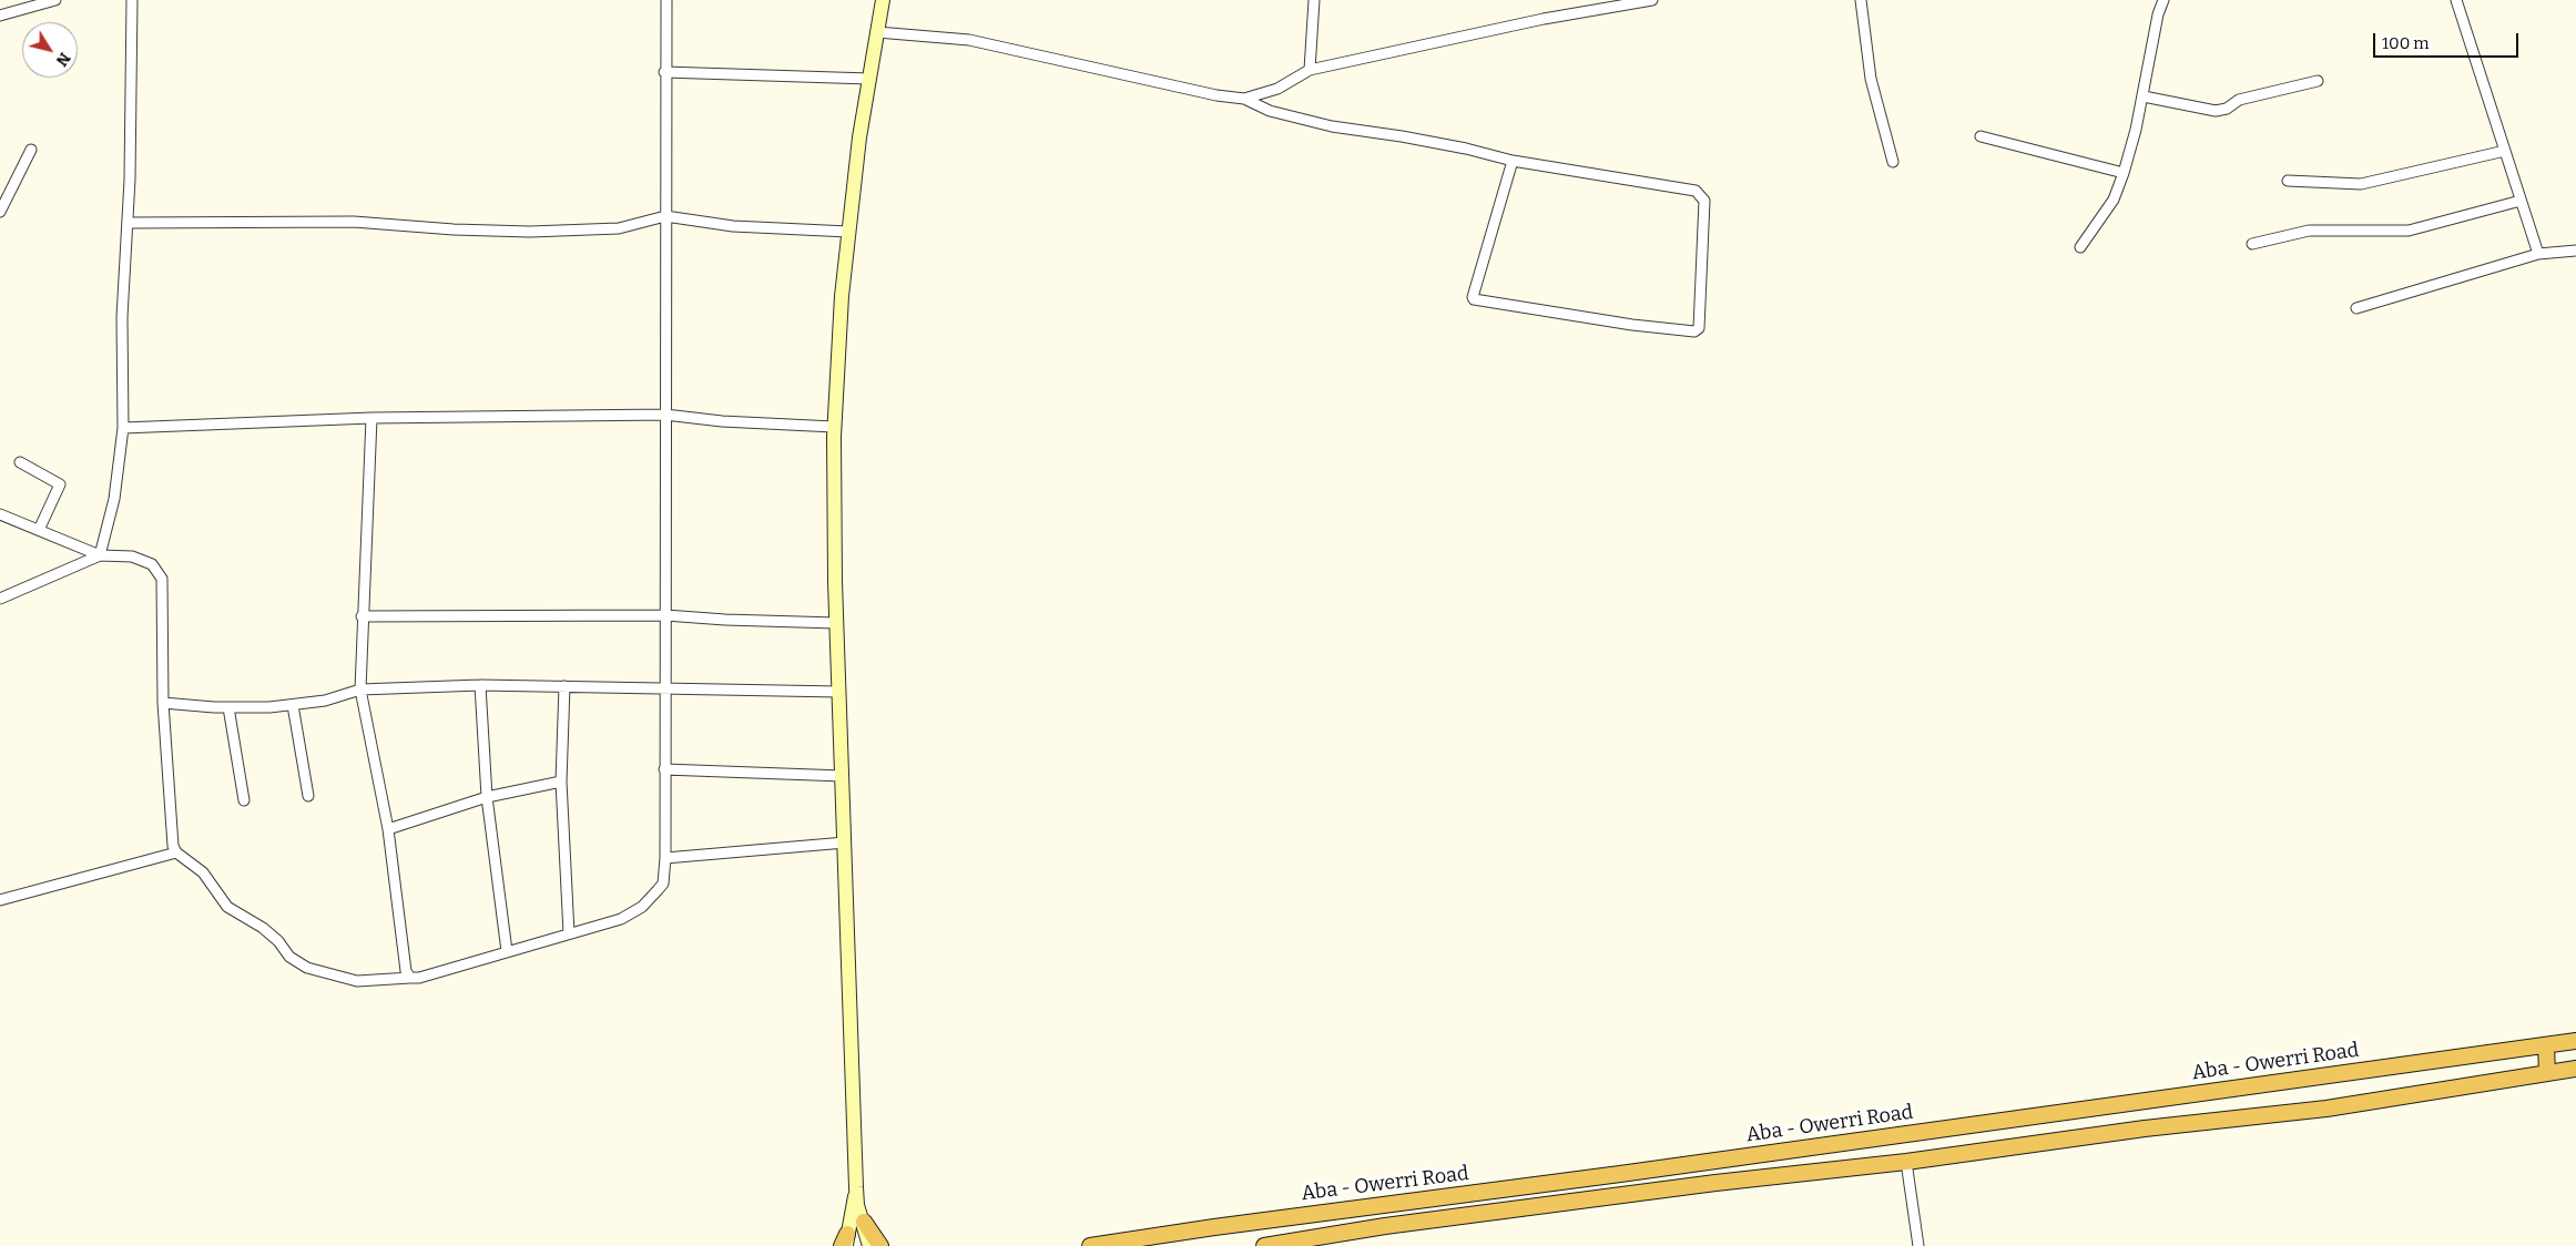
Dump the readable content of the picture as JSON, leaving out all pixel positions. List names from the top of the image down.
{
  "streets": {
    "highway": ["Aba - Owerri Road"]
  },
  "scale_bar": "100 m",
  "north": "bottom right"
}
